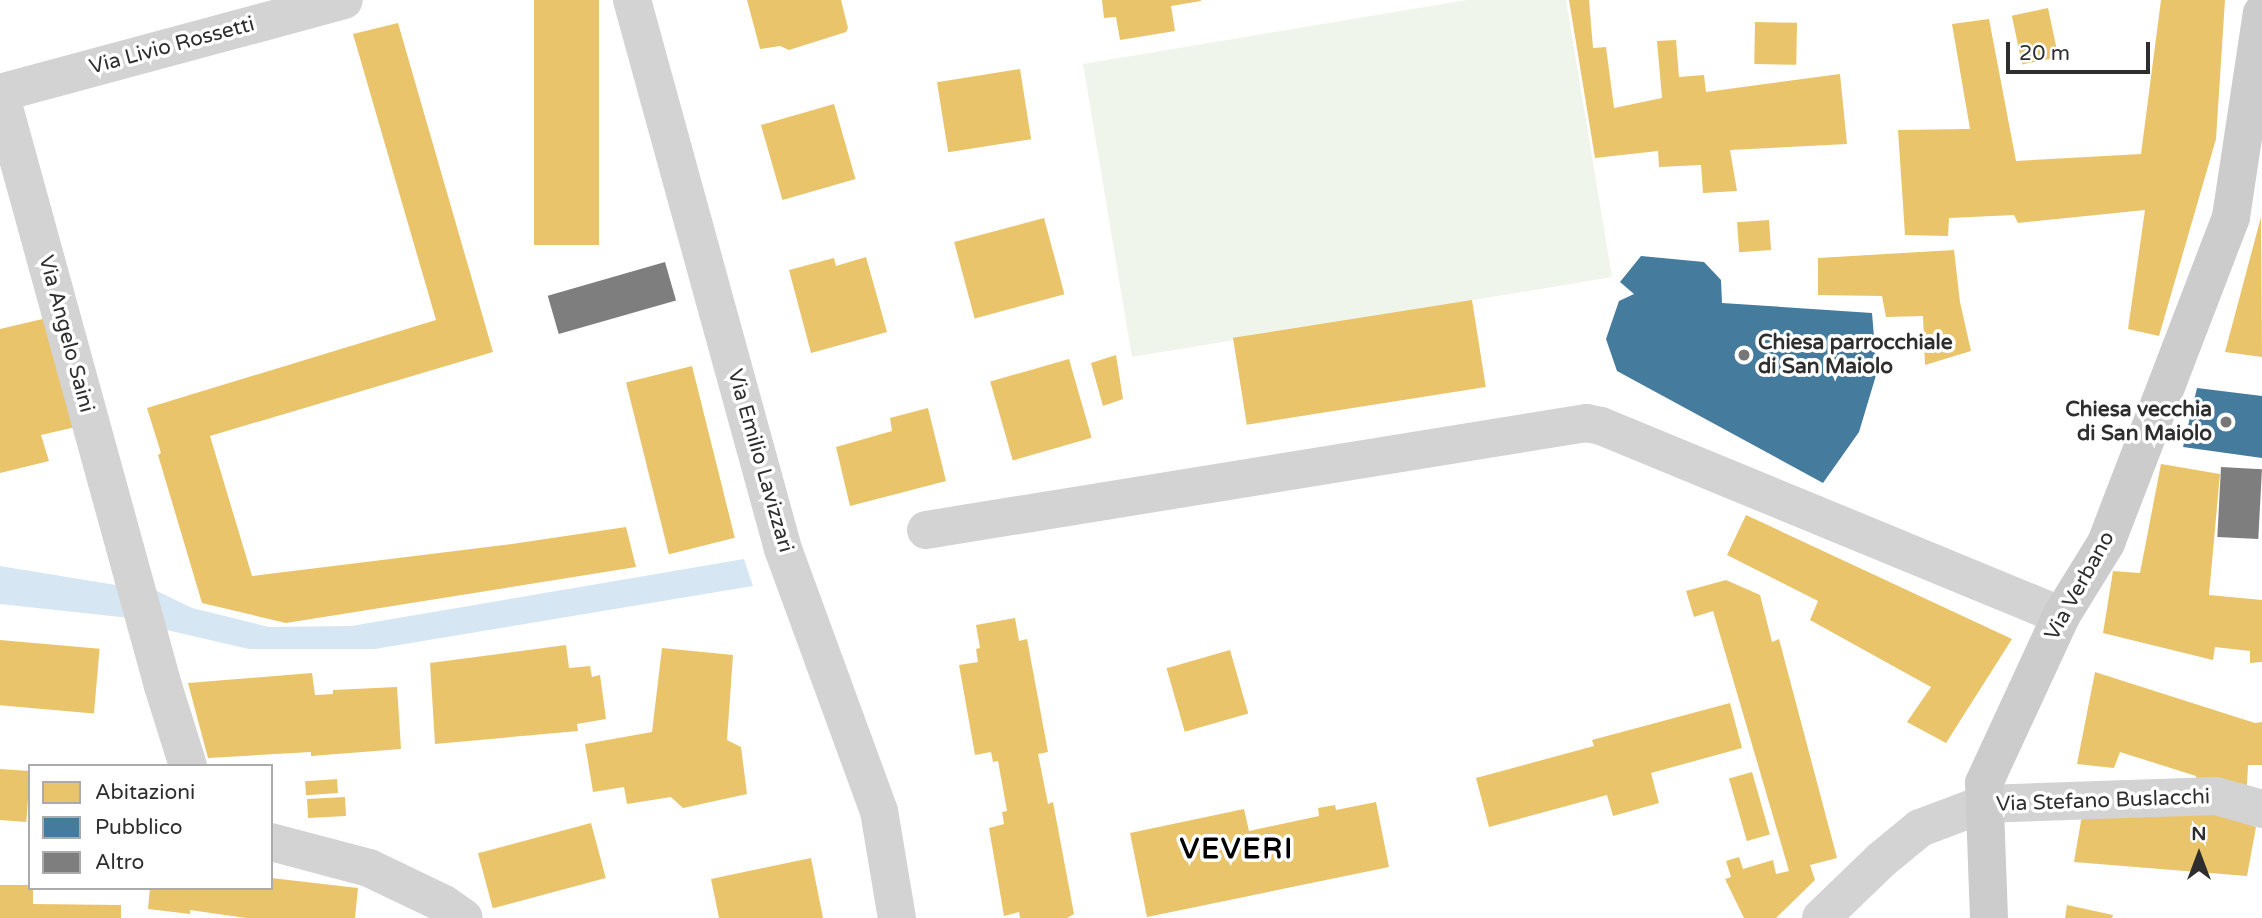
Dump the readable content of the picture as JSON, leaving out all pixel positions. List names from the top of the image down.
{
  "streets": {
    "street": [
      "Via Livio Rossetti",
      "Via Angelo Saini",
      "Via Emilio Lavizzari",
      "Via Verbano",
      "Via Stefano Buslacchi"
    ]
  },
  "crossings": [
    ["Via Livio Rossetti", "Via Angelo Saini"],
    ["Via Verbano", "Via Stefano Buslacchi"]
  ],
  "districts": ["VEVERI"],
  "places": ["Chiesa parrocchiale di San Maiolo", "Chiesa vecchia di San Maiolo"],
  "legend": ["Abitazioni", "Pubblico", "Altro"],
  "scale_bar": "20 m",
  "north": "top"
}
